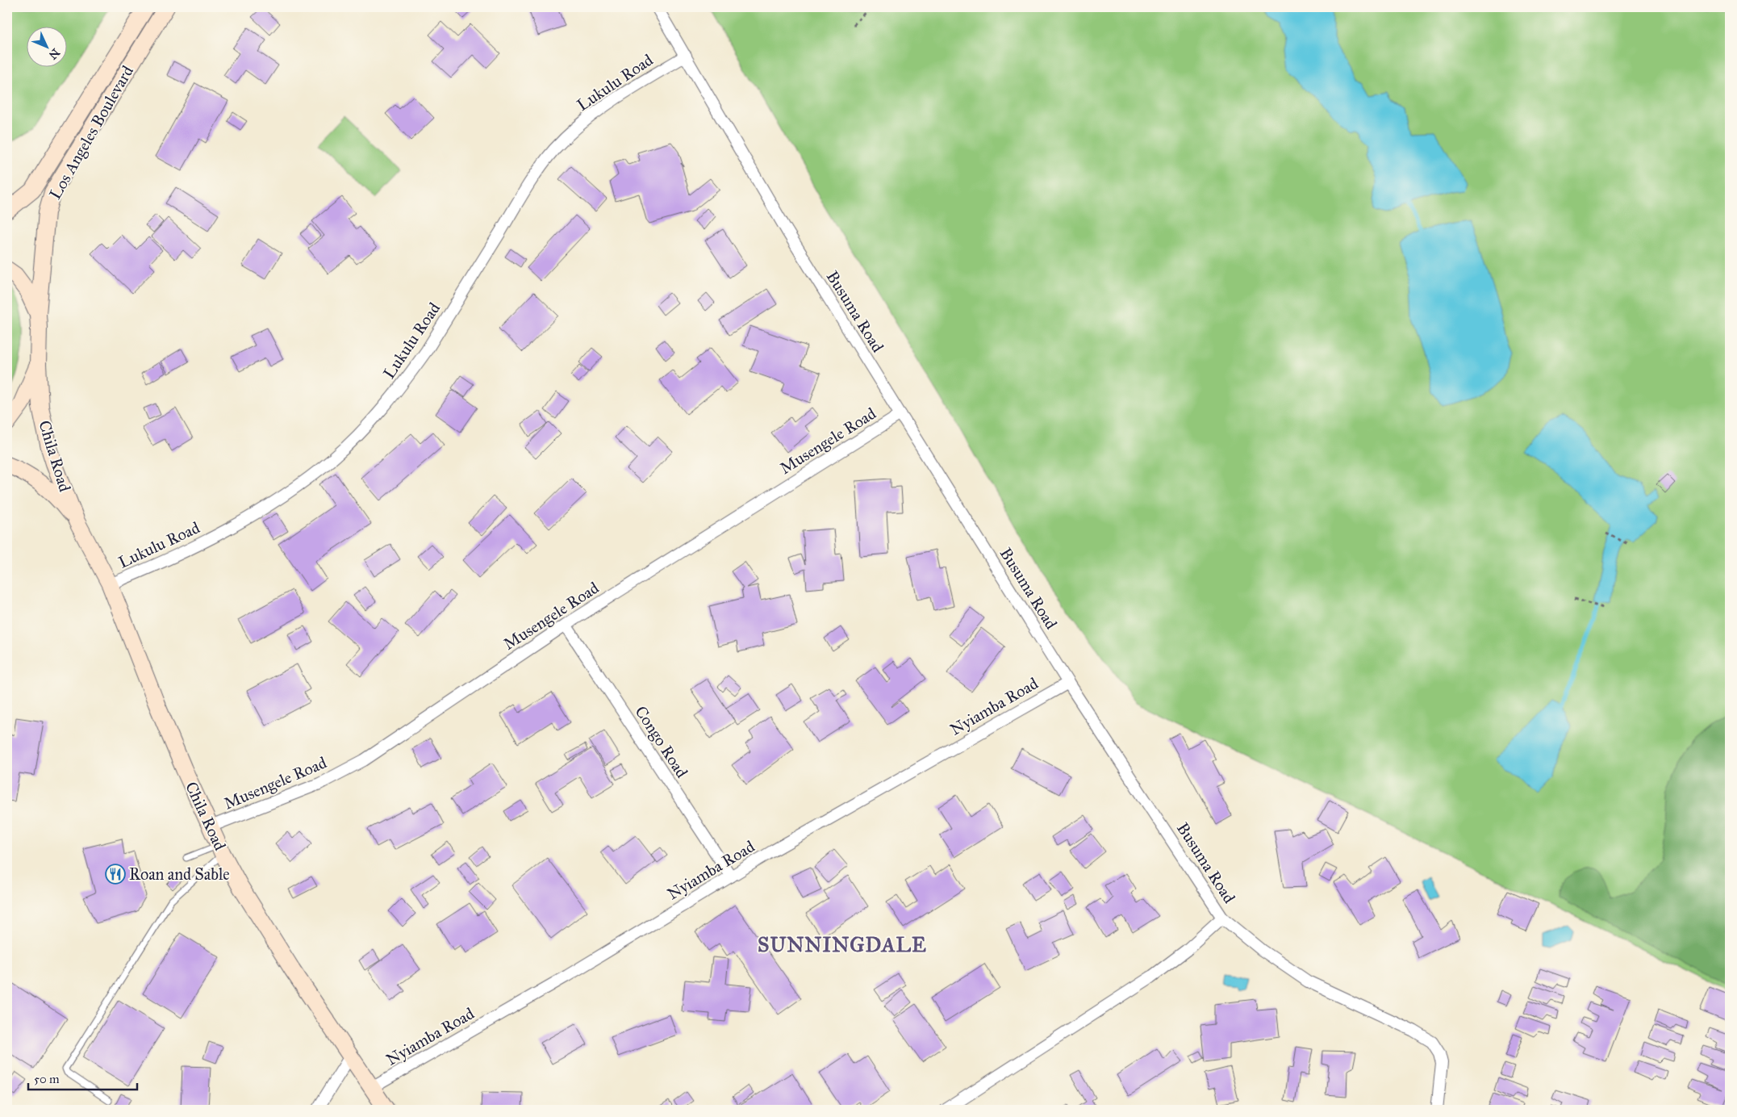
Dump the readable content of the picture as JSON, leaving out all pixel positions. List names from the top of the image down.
{
  "streets": {
    "street": [
      "Lukulu Road",
      "Los Angeles Boulevard",
      "Busuma Road",
      "Musengele Road",
      "Chila Road",
      "Nyiamba Road",
      "Congo Road"
    ]
  },
  "crossings": [
    ["Lukulu Road", "Busuma Road"],
    ["Lukulu Road", "Chila Road"],
    ["Los Angeles Boulevard", "Chila Road"],
    ["Busuma Road", "Musengele Road"],
    ["Busuma Road", "Nyiamba Road"],
    ["Musengele Road", "Chila Road"],
    ["Musengele Road", "Congo Road"],
    ["Chila Road", "Nyiamba Road"],
    ["Nyiamba Road", "Congo Road"]
  ],
  "districts": ["SUNNINGDALE"],
  "places": {
    "restaurant": ["Roan and Sable"]
  },
  "scale_bar": "50 m",
  "north": "bottom right"
}
